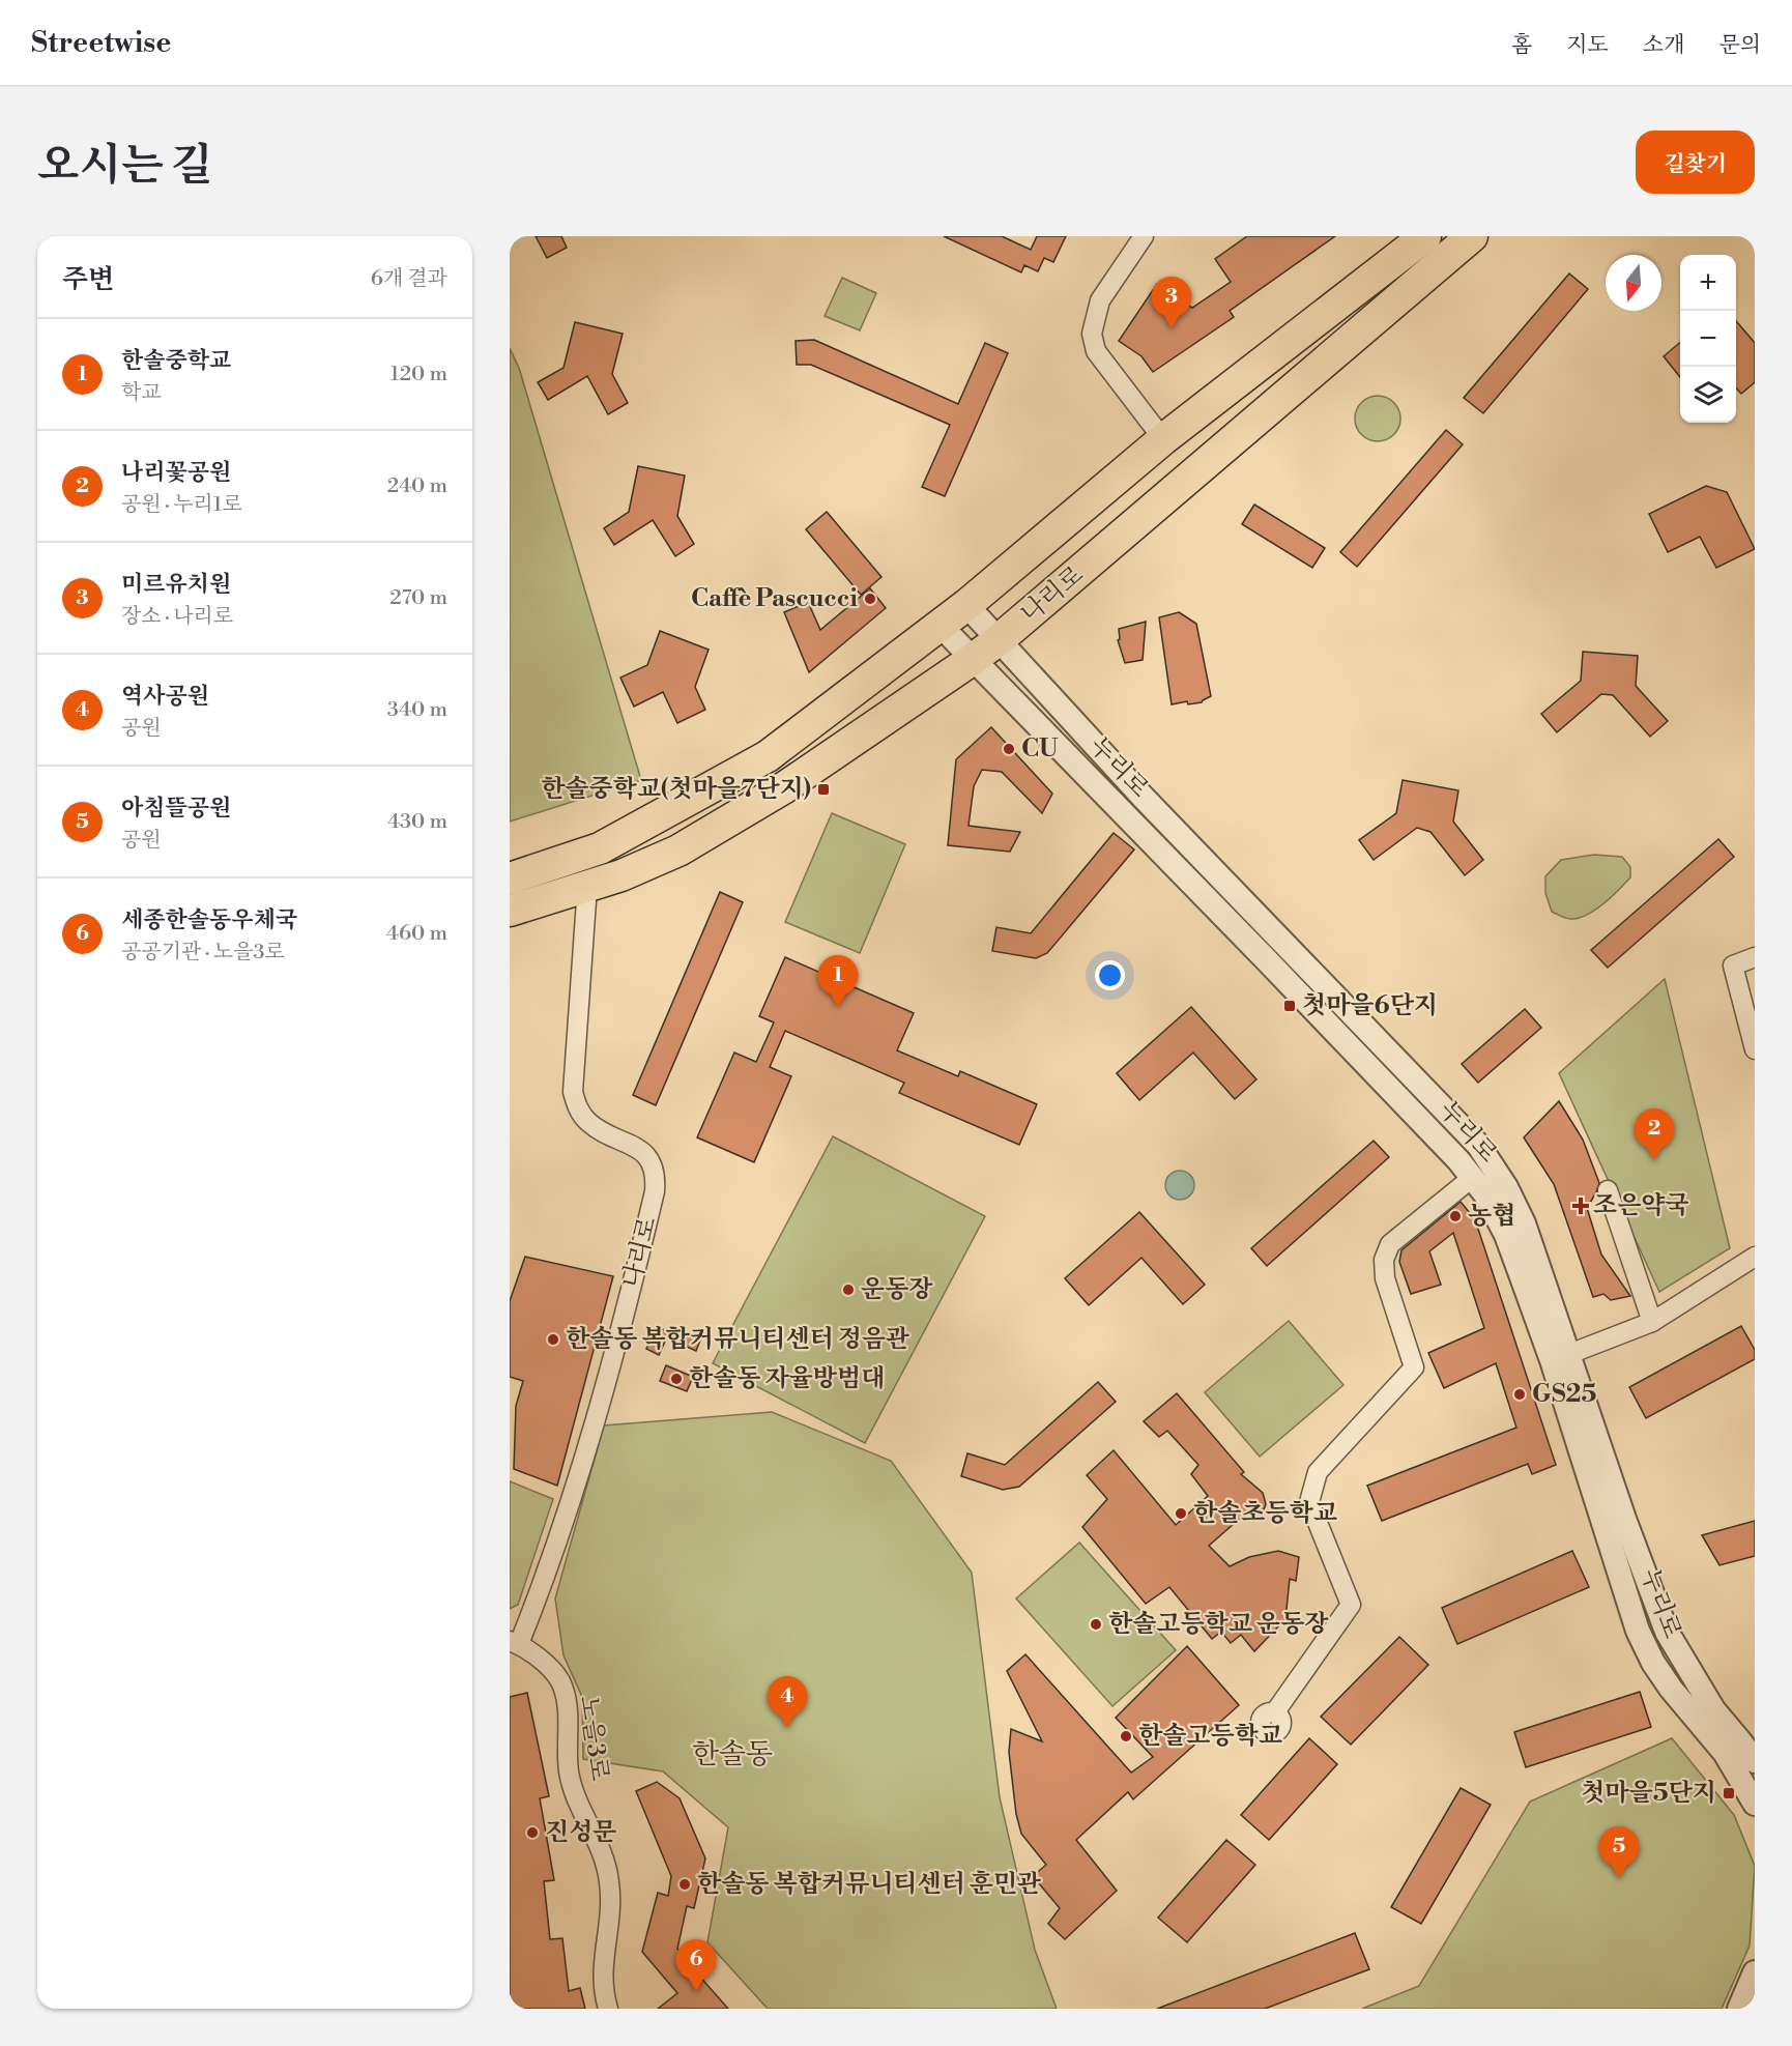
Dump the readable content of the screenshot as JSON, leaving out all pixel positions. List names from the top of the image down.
{
  "streets": {
    "main road": ["나리로"],
    "street": ["누리로", "노을3로"]
  },
  "crossings": [
    ["나리로", "누리로"],
    ["나리로", "노을3로"]
  ],
  "districts": ["한솔동"],
  "places": {
    "other": [
      "Caffè Pascucci",
      "CU",
      "농협",
      "운동장",
      "한솔동 복합커뮤니티센터 정음관",
      "한솔동 자율방범대",
      "GS25",
      "한솔초등학교",
      "한솔고등학교 운동장",
      "한솔고등학교",
      "진성문",
      "한솔동 복합커뮤니티센터 훈민관"
    ],
    "transit": ["한솔중학교(첫마을7단지)", "첫마을6단지", "첫마을5단지"],
    "health": ["조은약국"]
  },
  "north": "bottom",
  "page": {
    "header": "Streetwise",
    "nav": [
      "홈",
      "지도",
      "소개",
      "문의"
    ],
    "title": "오시는 길",
    "buttons": "길찾기",
    "heading": ["주변", "6개 결과"],
    "map_buttons": ["+", "−"],
    "pins": [
      "3",
      "1",
      "2",
      "4",
      "5",
      "6"
    ],
    "list": [
      {
        "mark": "1",
        "name": "한솔중학교",
        "note": "학교",
        "value": "120 m"
      },
      {
        "mark": "2",
        "name": "나리꽃공원",
        "note": "공원 · 누리1로",
        "value": "240 m"
      },
      {
        "mark": "3",
        "name": "미르유치원",
        "note": "장소 · 나리로",
        "value": "270 m"
      },
      {
        "mark": "4",
        "name": "역사공원",
        "note": "공원",
        "value": "340 m"
      },
      {
        "mark": "5",
        "name": "아침뜰공원",
        "note": "공원",
        "value": "430 m"
      },
      {
        "mark": "6",
        "name": "세종한솔동우체국",
        "note": "공공기관 · 노을3로",
        "value": "460 m"
      }
    ]
  }
}
